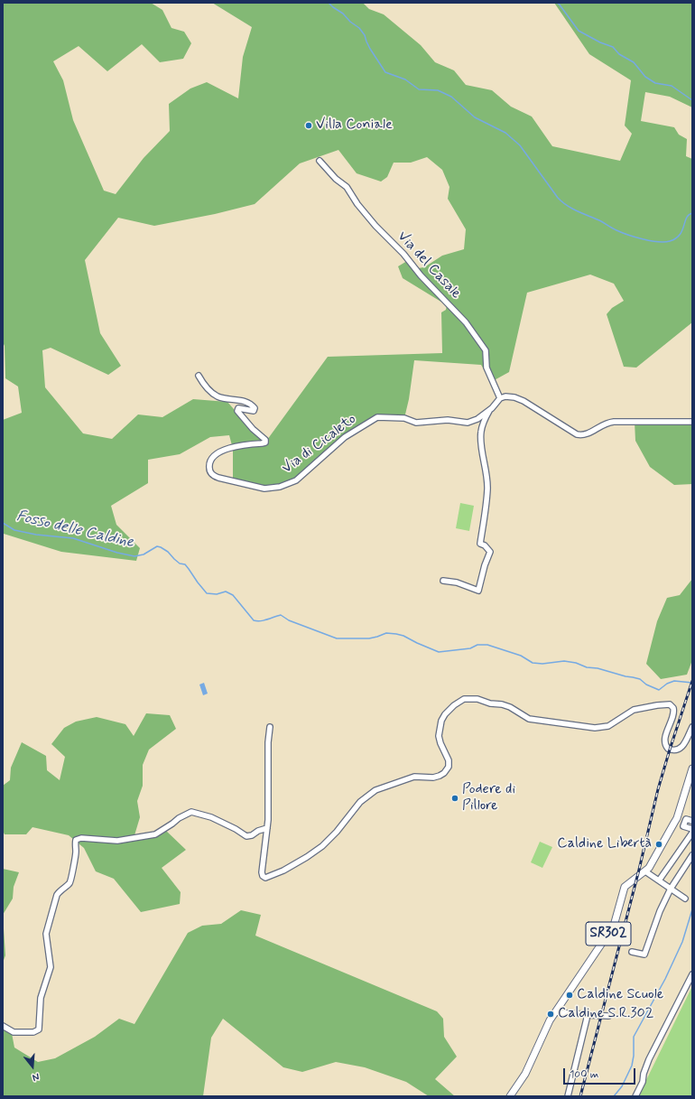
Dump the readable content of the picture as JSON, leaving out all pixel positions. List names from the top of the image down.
{
  "streets": {
    "main road": ["SR302"],
    "street": ["Via del Casale", "Via di Cicaleto"]
  },
  "crossings": [
    ["Via del Casale", "Via di Cicaleto"]
  ],
  "water": ["Fosso delle Caldine"],
  "places": [
    "Villa Coniale",
    "Podere di Pillore",
    "Caldine Libertà",
    "Caldine Scuole",
    "Caldine S.R.302"
  ],
  "scale_bar": "100 m",
  "north": "bottom"
}
